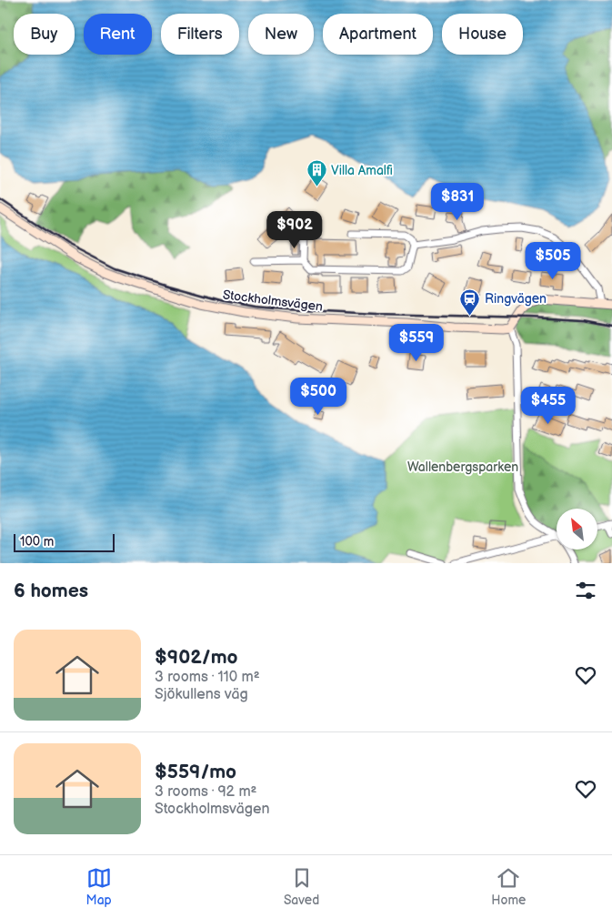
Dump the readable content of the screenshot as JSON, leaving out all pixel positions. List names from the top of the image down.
{
  "streets": {
    "main road": ["Stockholmsvägen"]
  },
  "parks": ["Wallenbergsparken"],
  "places": {
    "building": ["Villa Amalfi"],
    "station": ["Ringvägen"]
  },
  "scale_bar": "100 m",
  "north": "top left",
  "page": {
    "chip": [
      "Buy",
      "Rent",
      "Filters",
      "New",
      "Apartment",
      "House"
    ],
    "price": [
      "$831",
      "$902",
      "$505",
      "$559",
      "$500",
      "$455"
    ],
    "scale": "100 m",
    "heading": "6 homes",
    "list": [
      {
        "name": "$902/mo",
        "note": "3 rooms · 110 m² · Sjökullens väg"
      },
      {
        "name": "$559/mo",
        "note": "3 rooms · 92 m² · Stockholmsvägen"
      }
    ],
    "tabs": ["Map", "Saved", "Home"]
  }
}
